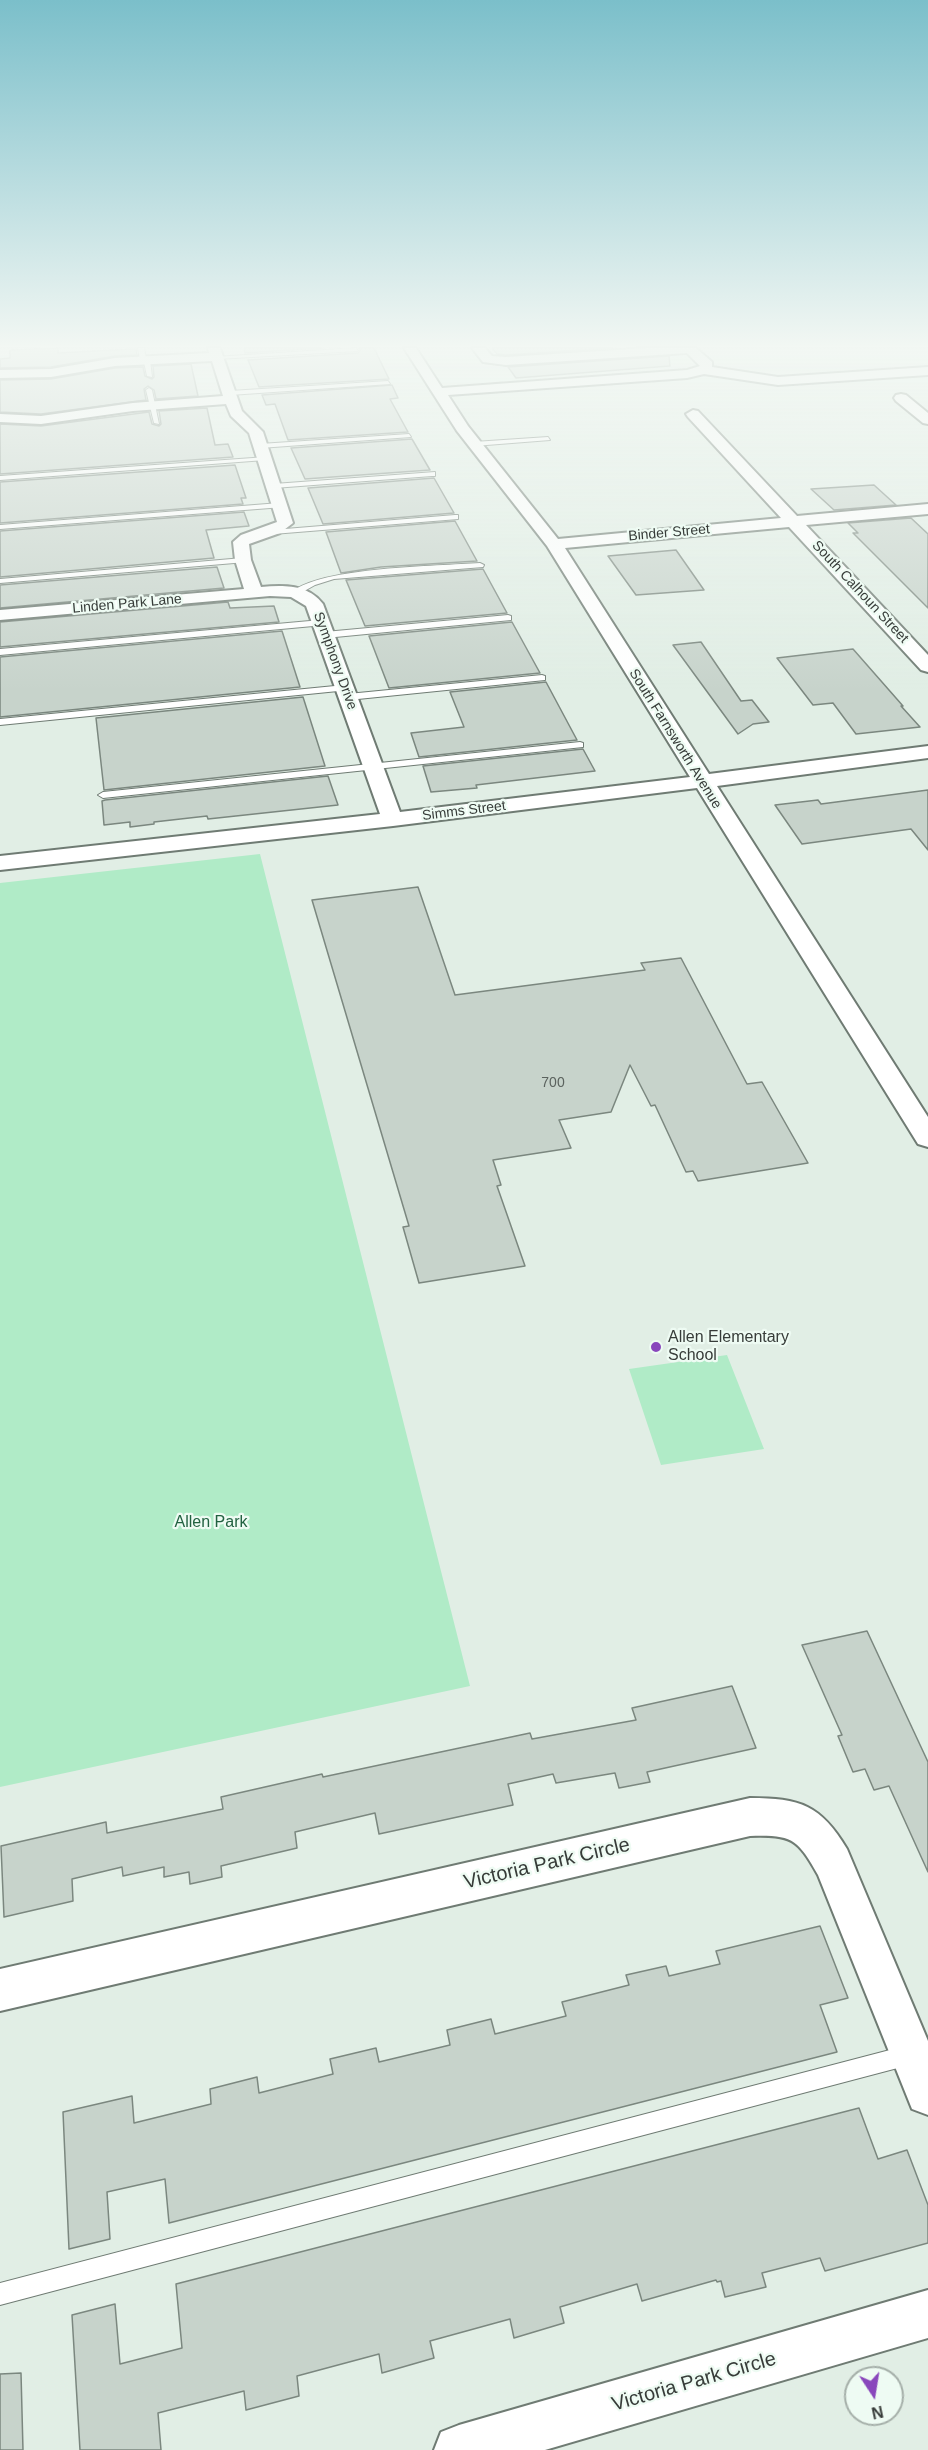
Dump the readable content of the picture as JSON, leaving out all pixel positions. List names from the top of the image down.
{
  "streets": {
    "street": [
      "Binder Street",
      "South Calhoun Street",
      "Linden Park Lane",
      "Symphony Drive",
      "South Farnsworth Avenue",
      "Simms Street",
      "Victoria Park Circle"
    ]
  },
  "crossings": [
    ["Binder Street", "South Calhoun Street"],
    ["Binder Street", "South Farnsworth Avenue"],
    ["Symphony Drive", "Simms Street"],
    ["South Farnsworth Avenue", "Simms Street"]
  ],
  "parks": ["Allen Park"],
  "places": ["Allen Elementary School"],
  "house_numbers": ["700"],
  "north": "bottom"
}
